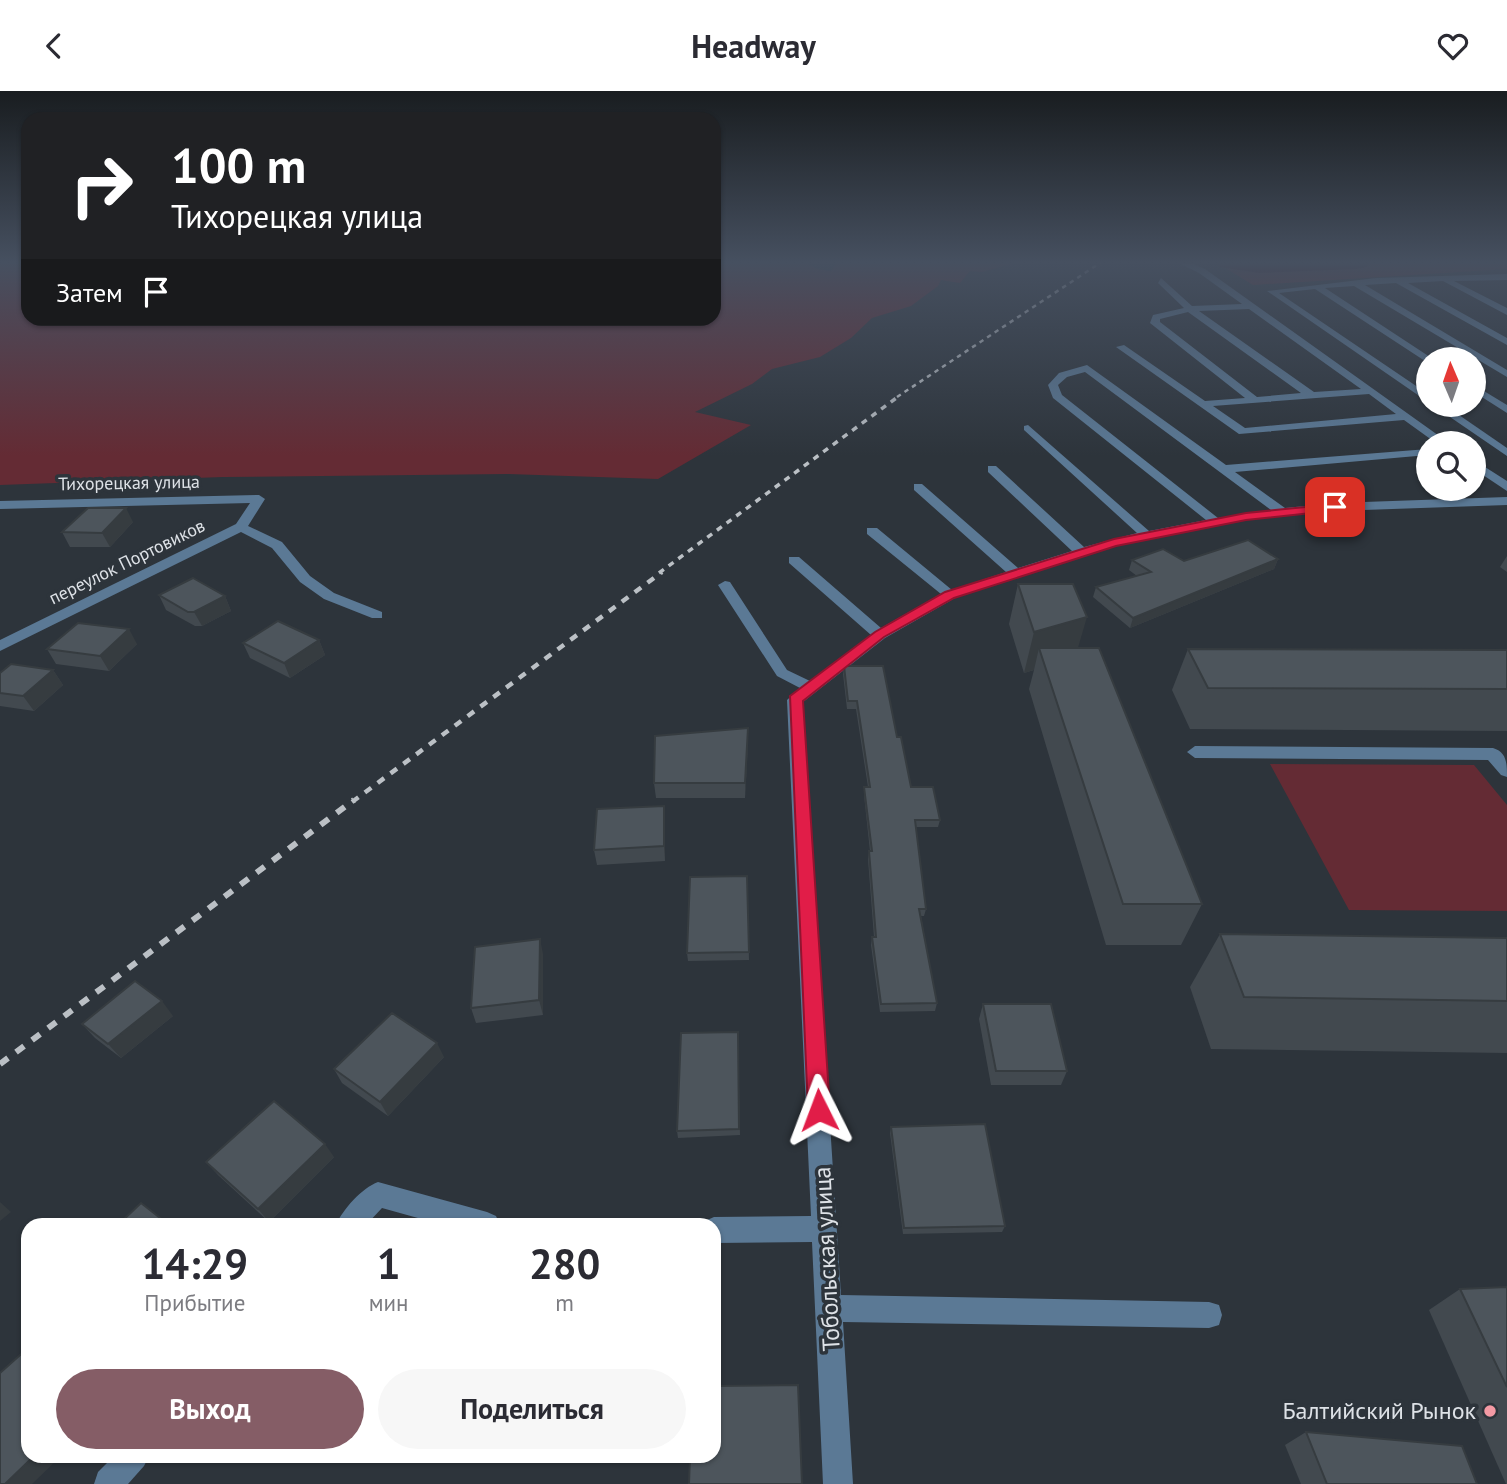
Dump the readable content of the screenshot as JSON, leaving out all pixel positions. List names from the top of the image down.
{
  "streets": {
    "street": ["Тихорецкая улица", "переулок Портовиков", "Тобольская улица"]
  },
  "crossings": [
    ["Тихорецкая улица", "переулок Портовиков"]
  ],
  "places": ["Балтийский Рынок"],
  "north": "top",
  "page": {
    "header": "Headway",
    "turn": ["100 m", "Тихорецкая улица"],
    "then": "Затем",
    "eta": [
      "14:29",
      "Прибытие",
      "1",
      "мин",
      "280",
      "m"
    ],
    "buttons": ["Выход", "Поделиться"]
  }
}
